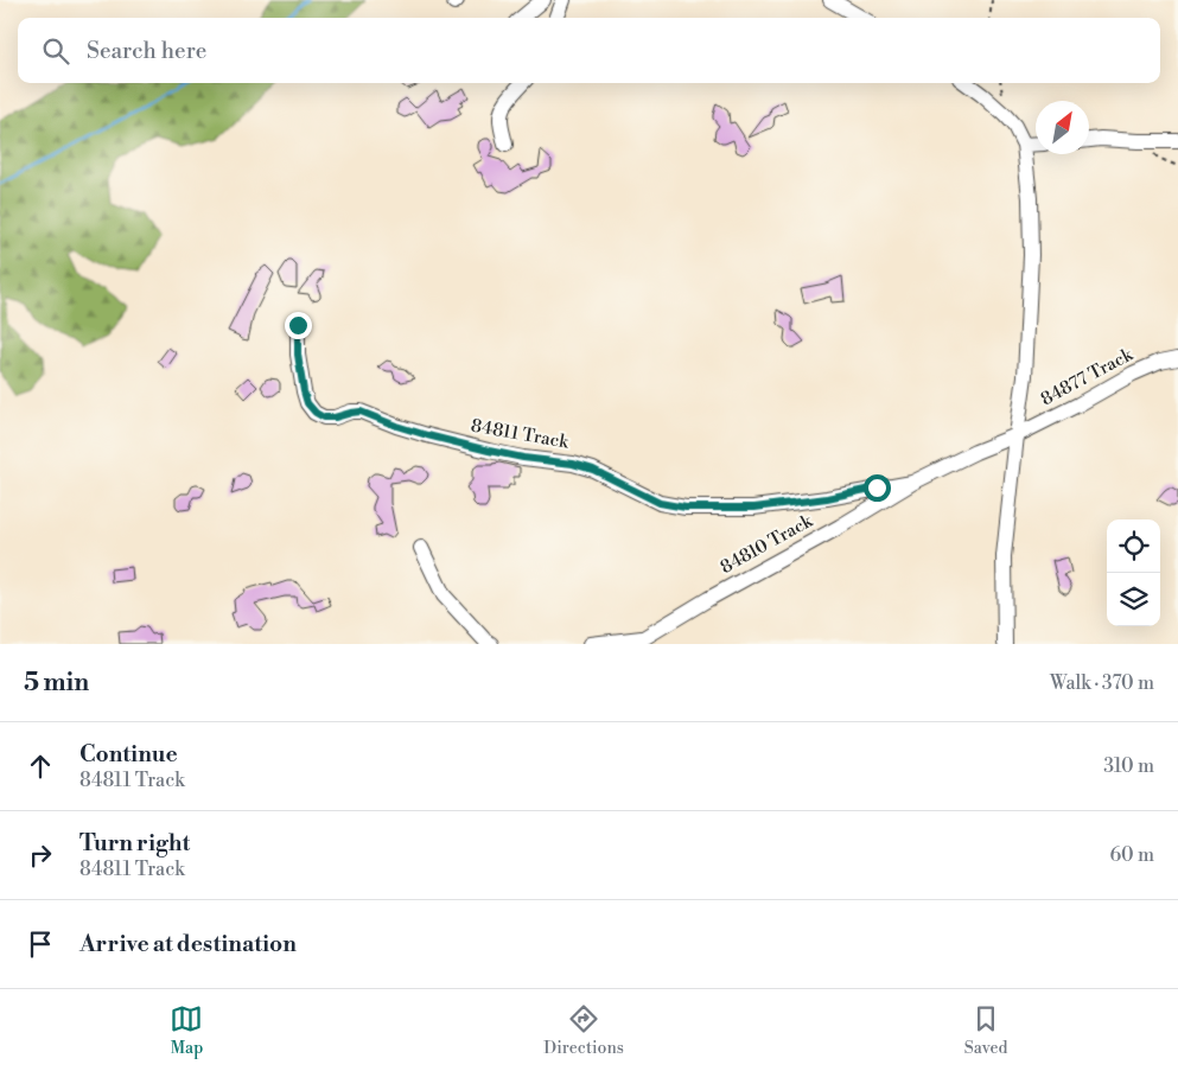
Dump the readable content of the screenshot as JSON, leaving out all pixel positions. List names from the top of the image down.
{
  "streets": {
    "street": ["84877 Track", "84811 Track", "84810 Track"]
  },
  "crossings": [
    ["84877 Track", "84810 Track"],
    ["84811 Track", "84810 Track"]
  ],
  "north": "top right",
  "page": {
    "search": "Search here",
    "heading": ["5 min", "Walk · 370 m"],
    "list": [
      ["Continue", "84811 Track", "310 m"],
      ["Turn right", "84811 Track", "60 m"],
      "Arrive at destination"
    ],
    "nav": ["Map", "Directions", "Saved"]
  }
}
